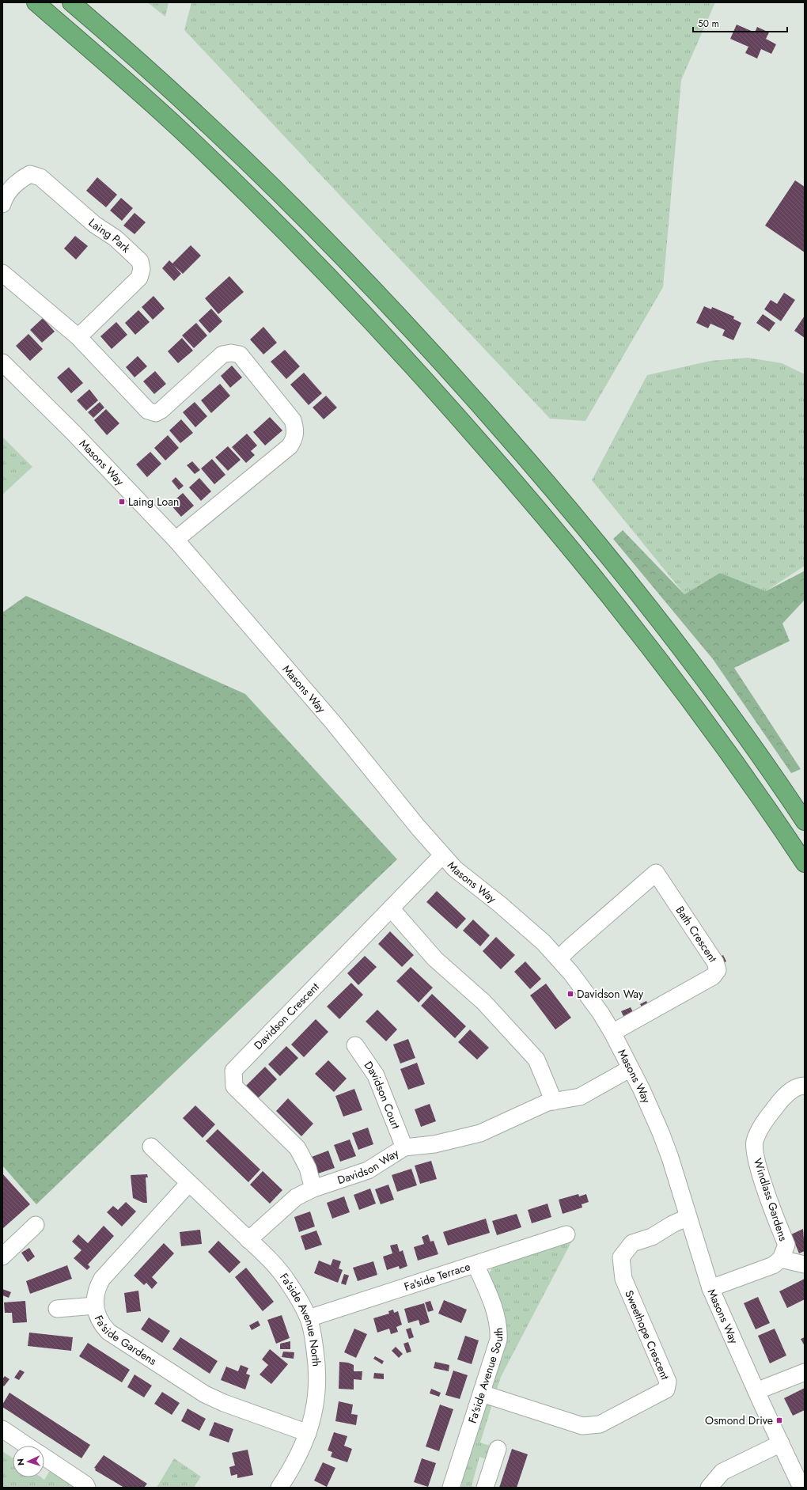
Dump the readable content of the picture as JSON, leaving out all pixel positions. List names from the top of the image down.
{
  "streets": {
    "street": [
      "Laing Park",
      "Masons Way",
      "Bath Crescent",
      "Davidson Crescent",
      "Davidson Court",
      "Davidson Way",
      "Windlass Gardens",
      "Fa'side Terrace",
      "Fa'side Avenue North",
      "Sweethope Crescent",
      "Fa'side Gardens",
      "Fa'side Avenue South"
    ]
  },
  "crossings": [
    ["Masons Way", "Bath Crescent"],
    ["Masons Way", "Davidson Crescent"],
    ["Masons Way", "Davidson Way"],
    ["Masons Way", "Windlass Gardens"],
    ["Masons Way", "Sweethope Crescent"],
    ["Davidson Crescent", "Davidson Way"],
    ["Davidson Court", "Davidson Way"],
    ["Davidson Way", "Fa'side Avenue North"],
    ["Fa'side Terrace", "Fa'side Avenue North"],
    ["Fa'side Terrace", "Fa'side Avenue South"],
    ["Fa'side Avenue North", "Fa'side Gardens"],
    ["Sweethope Crescent", "Fa'side Avenue South"]
  ],
  "places": {
    "transit": ["Laing Loan", "Davidson Way", "Osmond Drive"]
  },
  "scale_bar": "50 m",
  "north": "left"
}
